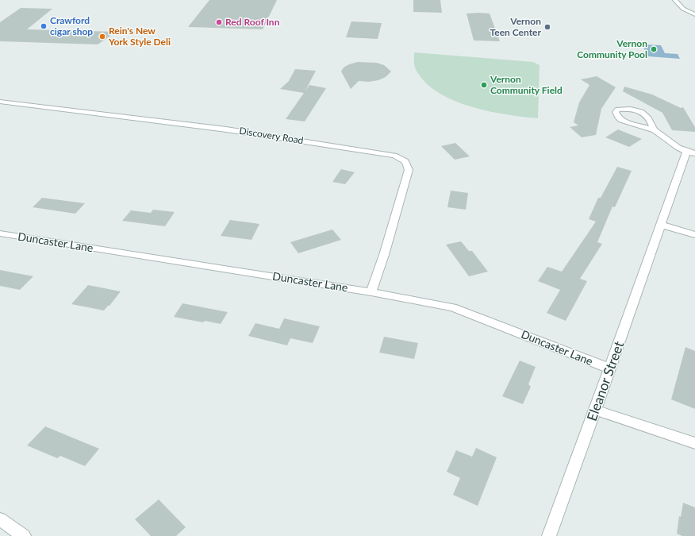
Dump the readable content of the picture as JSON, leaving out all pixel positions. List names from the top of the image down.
{
  "streets": {
    "street": ["Discovery Road", "Duncaster Lane", "Eleanor Street"]
  },
  "crossings": [
    ["Discovery Road", "Duncaster Lane"],
    ["Duncaster Lane", "Eleanor Street"]
  ],
  "places": [
    "Red Roof Inn",
    "Crawford cigar shop",
    "Vernon Teen Center",
    "Rein's New York Style Deli",
    "Vernon Community Pool",
    "Vernon Community Field"
  ]
}
